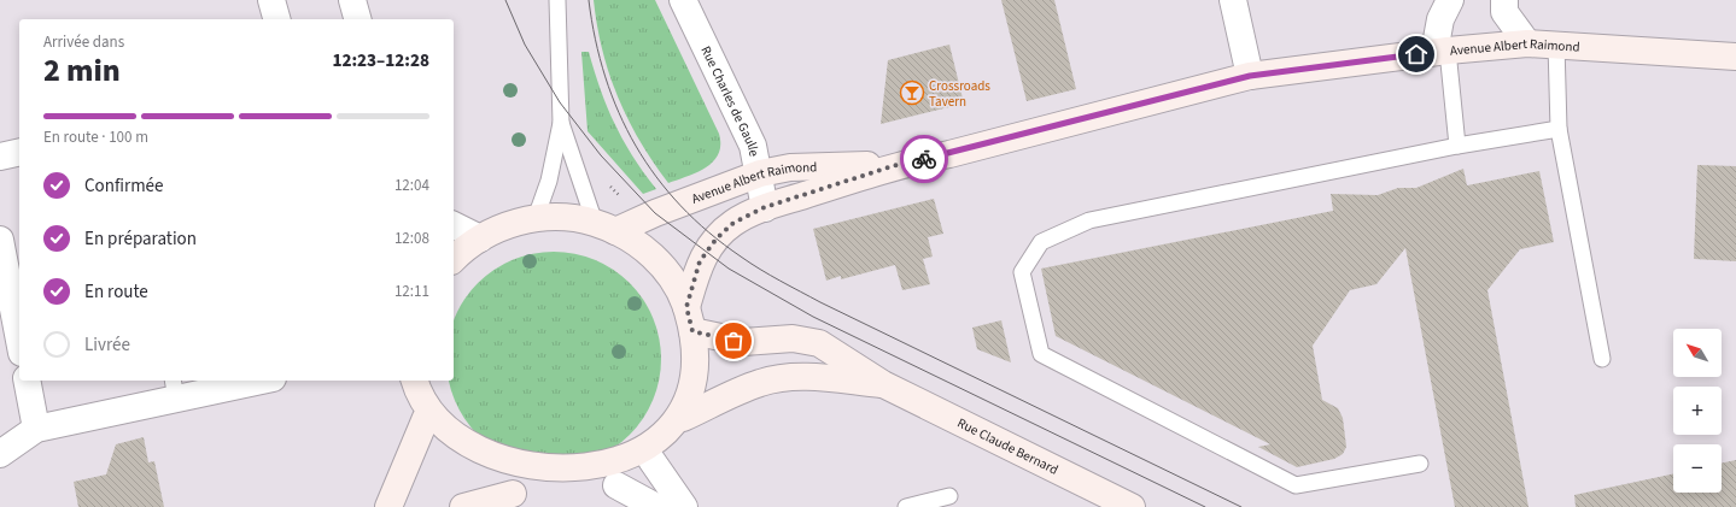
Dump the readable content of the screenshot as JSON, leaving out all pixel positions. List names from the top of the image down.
{
  "streets": {
    "street": ["Avenue Albert Raimond", "Rue Charles de Gaulle", "Rue Claude Bernard"]
  },
  "crossings": [
    ["Avenue Albert Raimond", "Rue Charles de Gaulle"],
    ["Avenue Albert Raimond", "Rue Claude Bernard"]
  ],
  "places": {
    "bar": ["Crossroads Tavern"]
  },
  "north": "top left",
  "page": {
    "heading": ["2 min", "Arrivée dans", "12:23–12:28"],
    "bar": "En route · 100 m",
    "list": [
      ["Confirmée", "12:04"],
      ["En préparation", "12:08"],
      ["En route", "12:11"],
      "Livrée"
    ],
    "map_buttons": ["+", "−"]
  }
}
